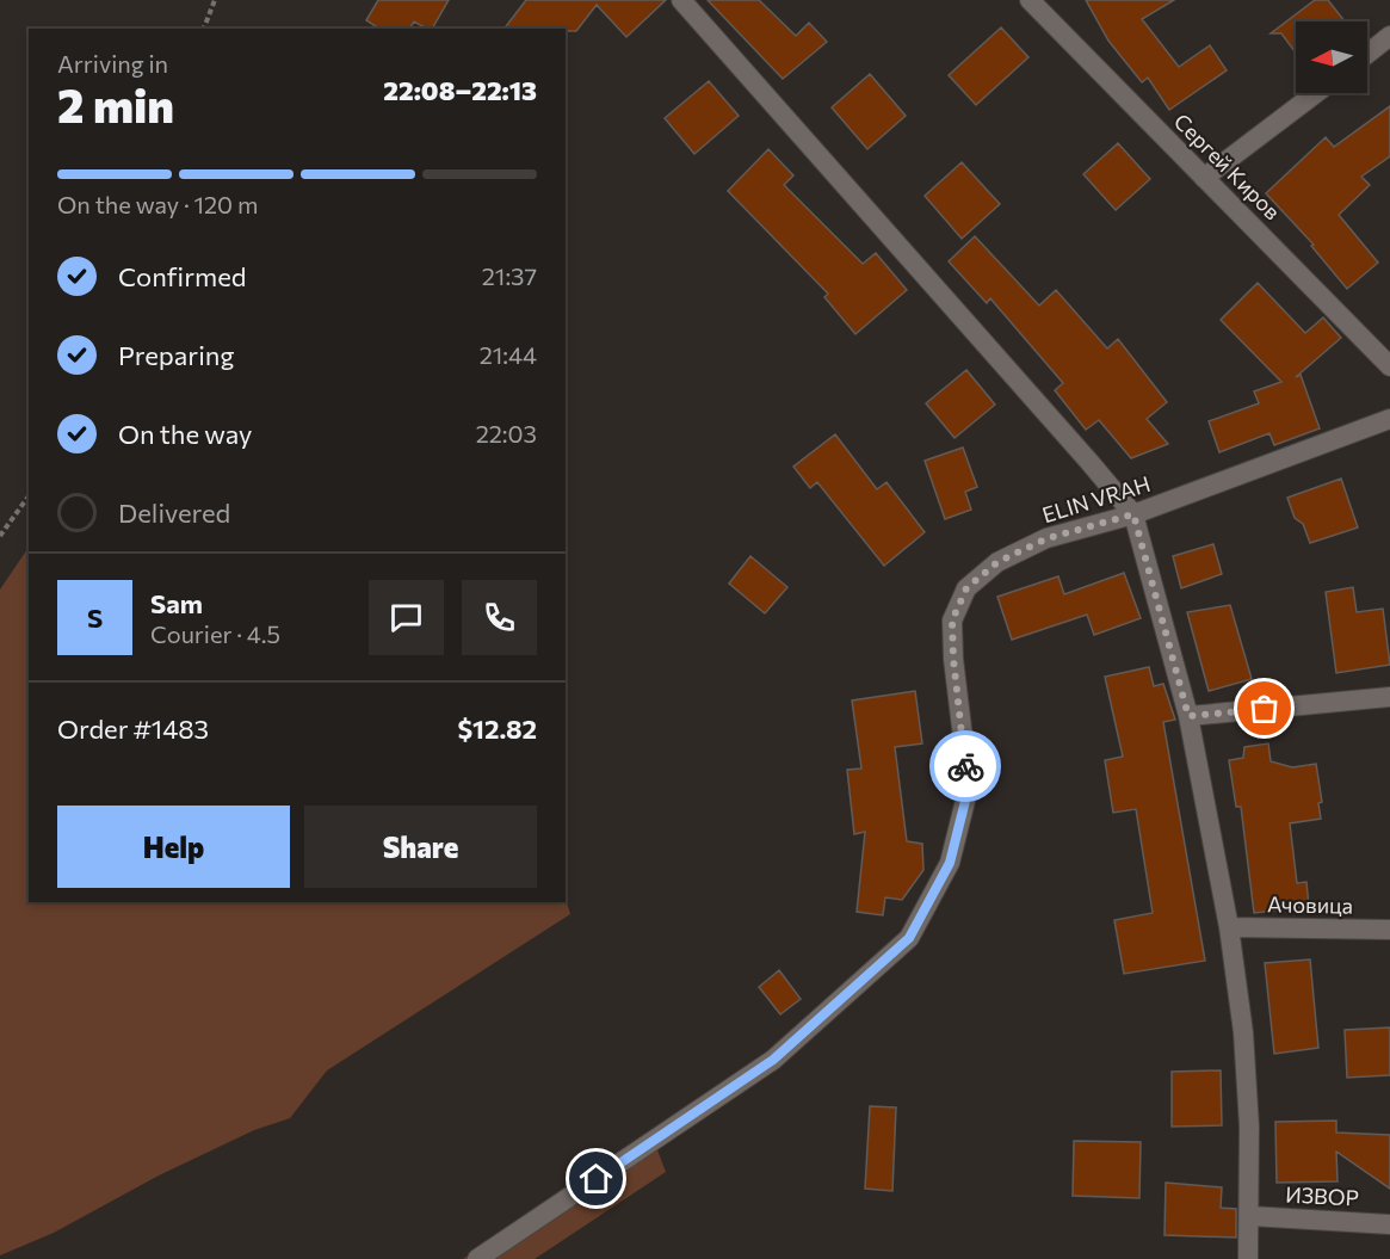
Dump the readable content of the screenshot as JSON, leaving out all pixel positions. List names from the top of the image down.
{
  "streets": {
    "street": [
      "Сергей Киров",
      "ELIN VRAH",
      "Ачовица",
      "ИЗВОР"
    ]
  },
  "north": "left",
  "page": {
    "heading": ["2 min", "Arriving in", "22:08–22:13"],
    "panel": [
      "Sam",
      "Courier · 4.5",
      "Order #1483",
      "$12.82"
    ],
    "bar": "On the way · 120 m",
    "list": [
      ["Confirmed", "21:37"],
      ["Preparing", "21:44"],
      ["On the way", "22:03"],
      "Delivered"
    ],
    "round": "S",
    "buttons": ["Help", "Share"]
  }
}
